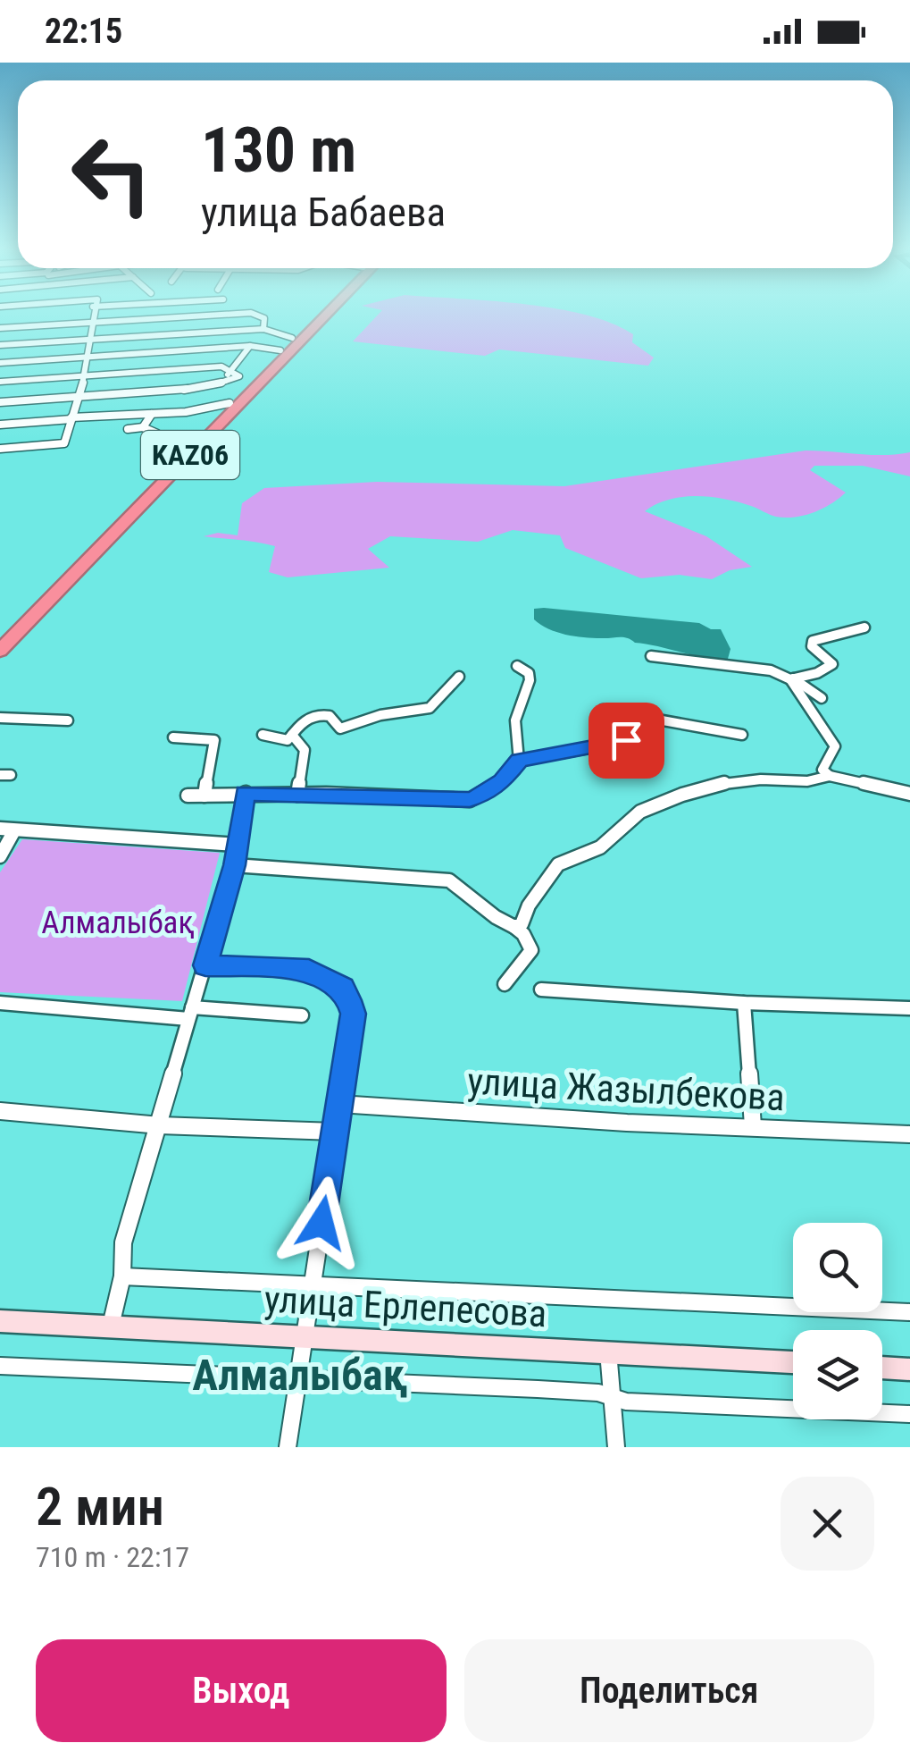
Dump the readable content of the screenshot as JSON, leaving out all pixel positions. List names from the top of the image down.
{
  "streets": {
    "highway": ["KАZ06"],
    "main road": ["улица Ерлепесова"],
    "street": ["улица Жазылбекова"]
  },
  "districts": ["Алмалыбақ"],
  "parks": ["Алмалыбақ"],
  "page": {
    "status": "22:15",
    "turn": ["130 m", "улица Бабаева"],
    "heading": ["2 мин", "710 m · 22:17"],
    "buttons": ["Выход", "Поделиться"]
  }
}
